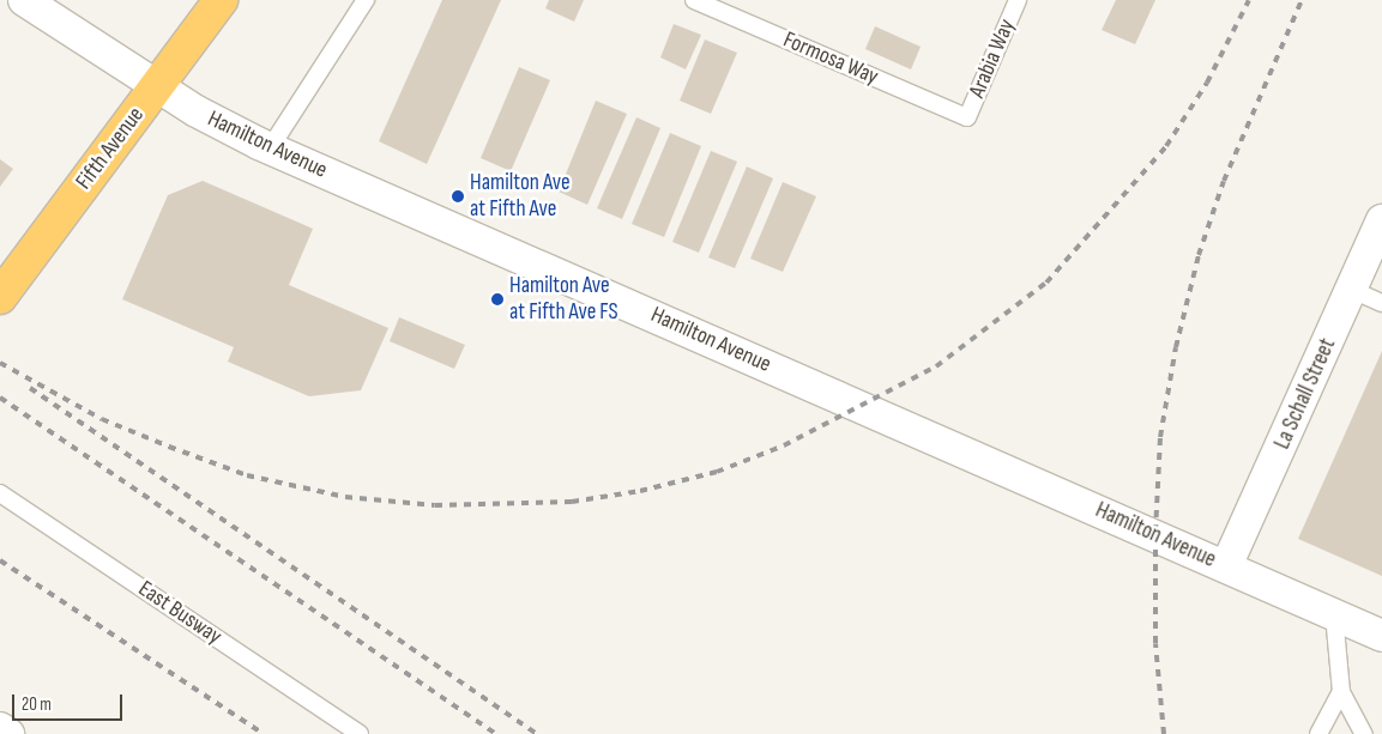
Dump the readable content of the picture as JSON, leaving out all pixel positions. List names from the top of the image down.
{
  "streets": {
    "highway": ["Fifth Avenue"],
    "street": ["Hamilton Avenue", "La Schall Street"],
    "lane": ["Formosa Way", "Arabia Way", "East Busway"]
  },
  "crossings": [
    ["Formosa Way", "Arabia Way"],
    ["Hamilton Avenue", "Fifth Avenue"],
    ["Hamilton Avenue", "La Schall Street"]
  ],
  "places": ["Hamilton Ave at Fifth Ave", "Hamilton Ave at Fifth Ave FS"],
  "scale_bar": "20 m"
}
